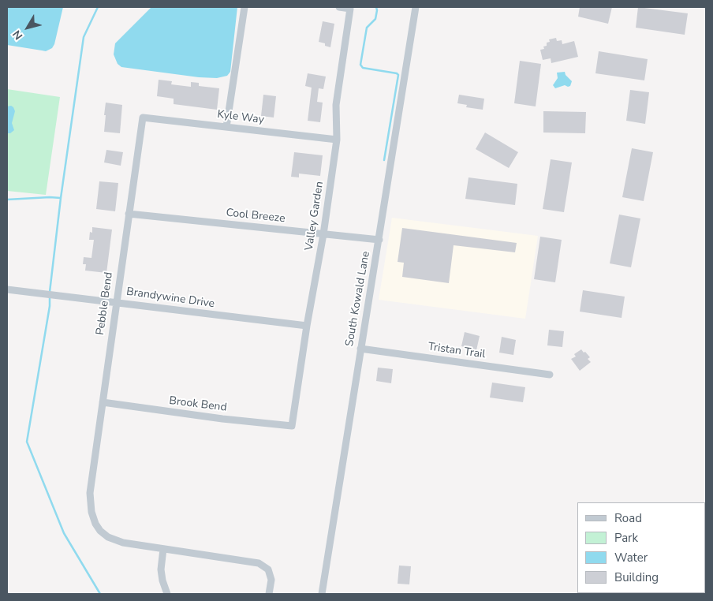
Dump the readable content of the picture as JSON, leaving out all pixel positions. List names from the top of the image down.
{
  "streets": {
    "street": [
      "Kyle Way",
      "Cool Breeze",
      "Valley Garden",
      "Brandywine Drive",
      "South Kowald Lane",
      "Pebble Bend",
      "Tristan Trail",
      "Brook Bend"
    ]
  },
  "crossings": [
    ["Kyle Way", "Valley Garden"],
    ["Kyle Way", "Pebble Bend"],
    ["Cool Breeze", "Valley Garden"],
    ["Cool Breeze", "South Kowald Lane"],
    ["Cool Breeze", "Pebble Bend"],
    ["Valley Garden", "Brandywine Drive"],
    ["Valley Garden", "Brook Bend"],
    ["Brandywine Drive", "Pebble Bend"],
    ["South Kowald Lane", "Tristan Trail"],
    ["Pebble Bend", "Brook Bend"]
  ],
  "legend": [
    "Road",
    "Park",
    "Water",
    "Building"
  ],
  "north": "bottom left"
}
